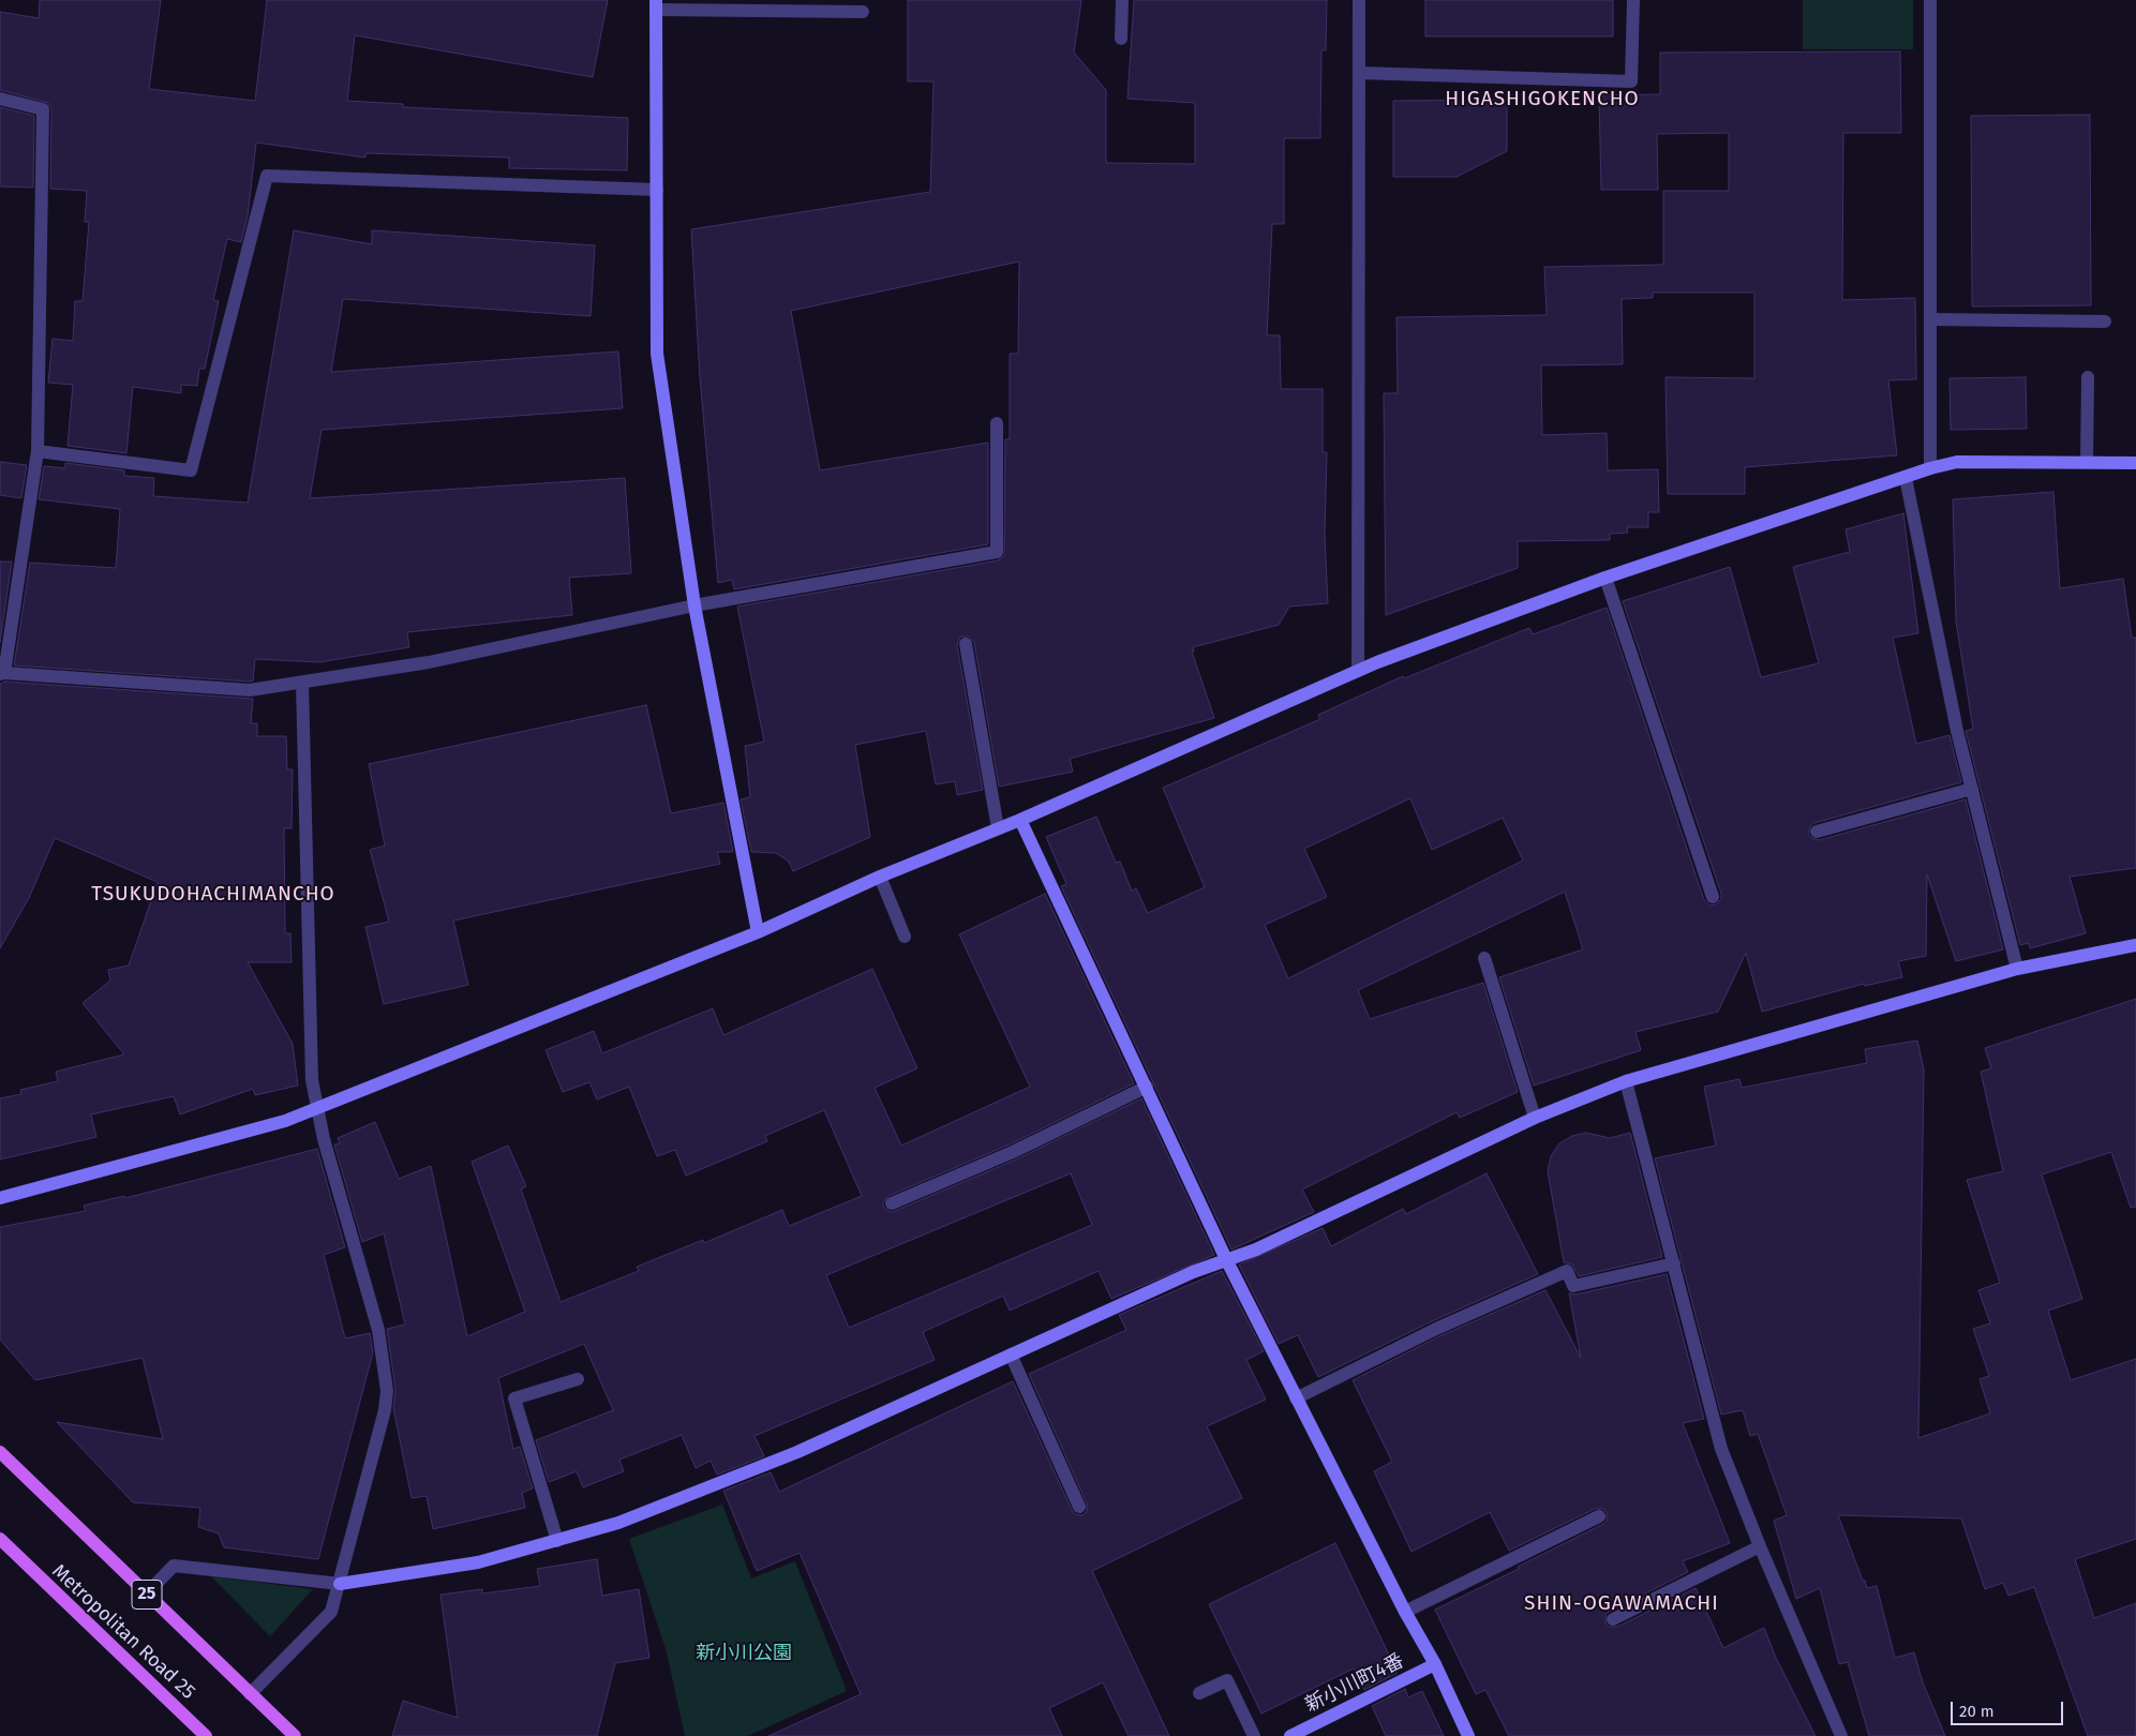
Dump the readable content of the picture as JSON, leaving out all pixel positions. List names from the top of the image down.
{
  "streets": {
    "main road": ["25", "Metropolitan Road 25"],
    "street": ["新小川町4番"]
  },
  "districts": ["HIGASHIGOKENCHO", "TSUKUDOHACHIMANCHO", "SHIN-OGAWAMACHI"],
  "parks": ["新小川公園"],
  "scale_bar": "20 m"
}
